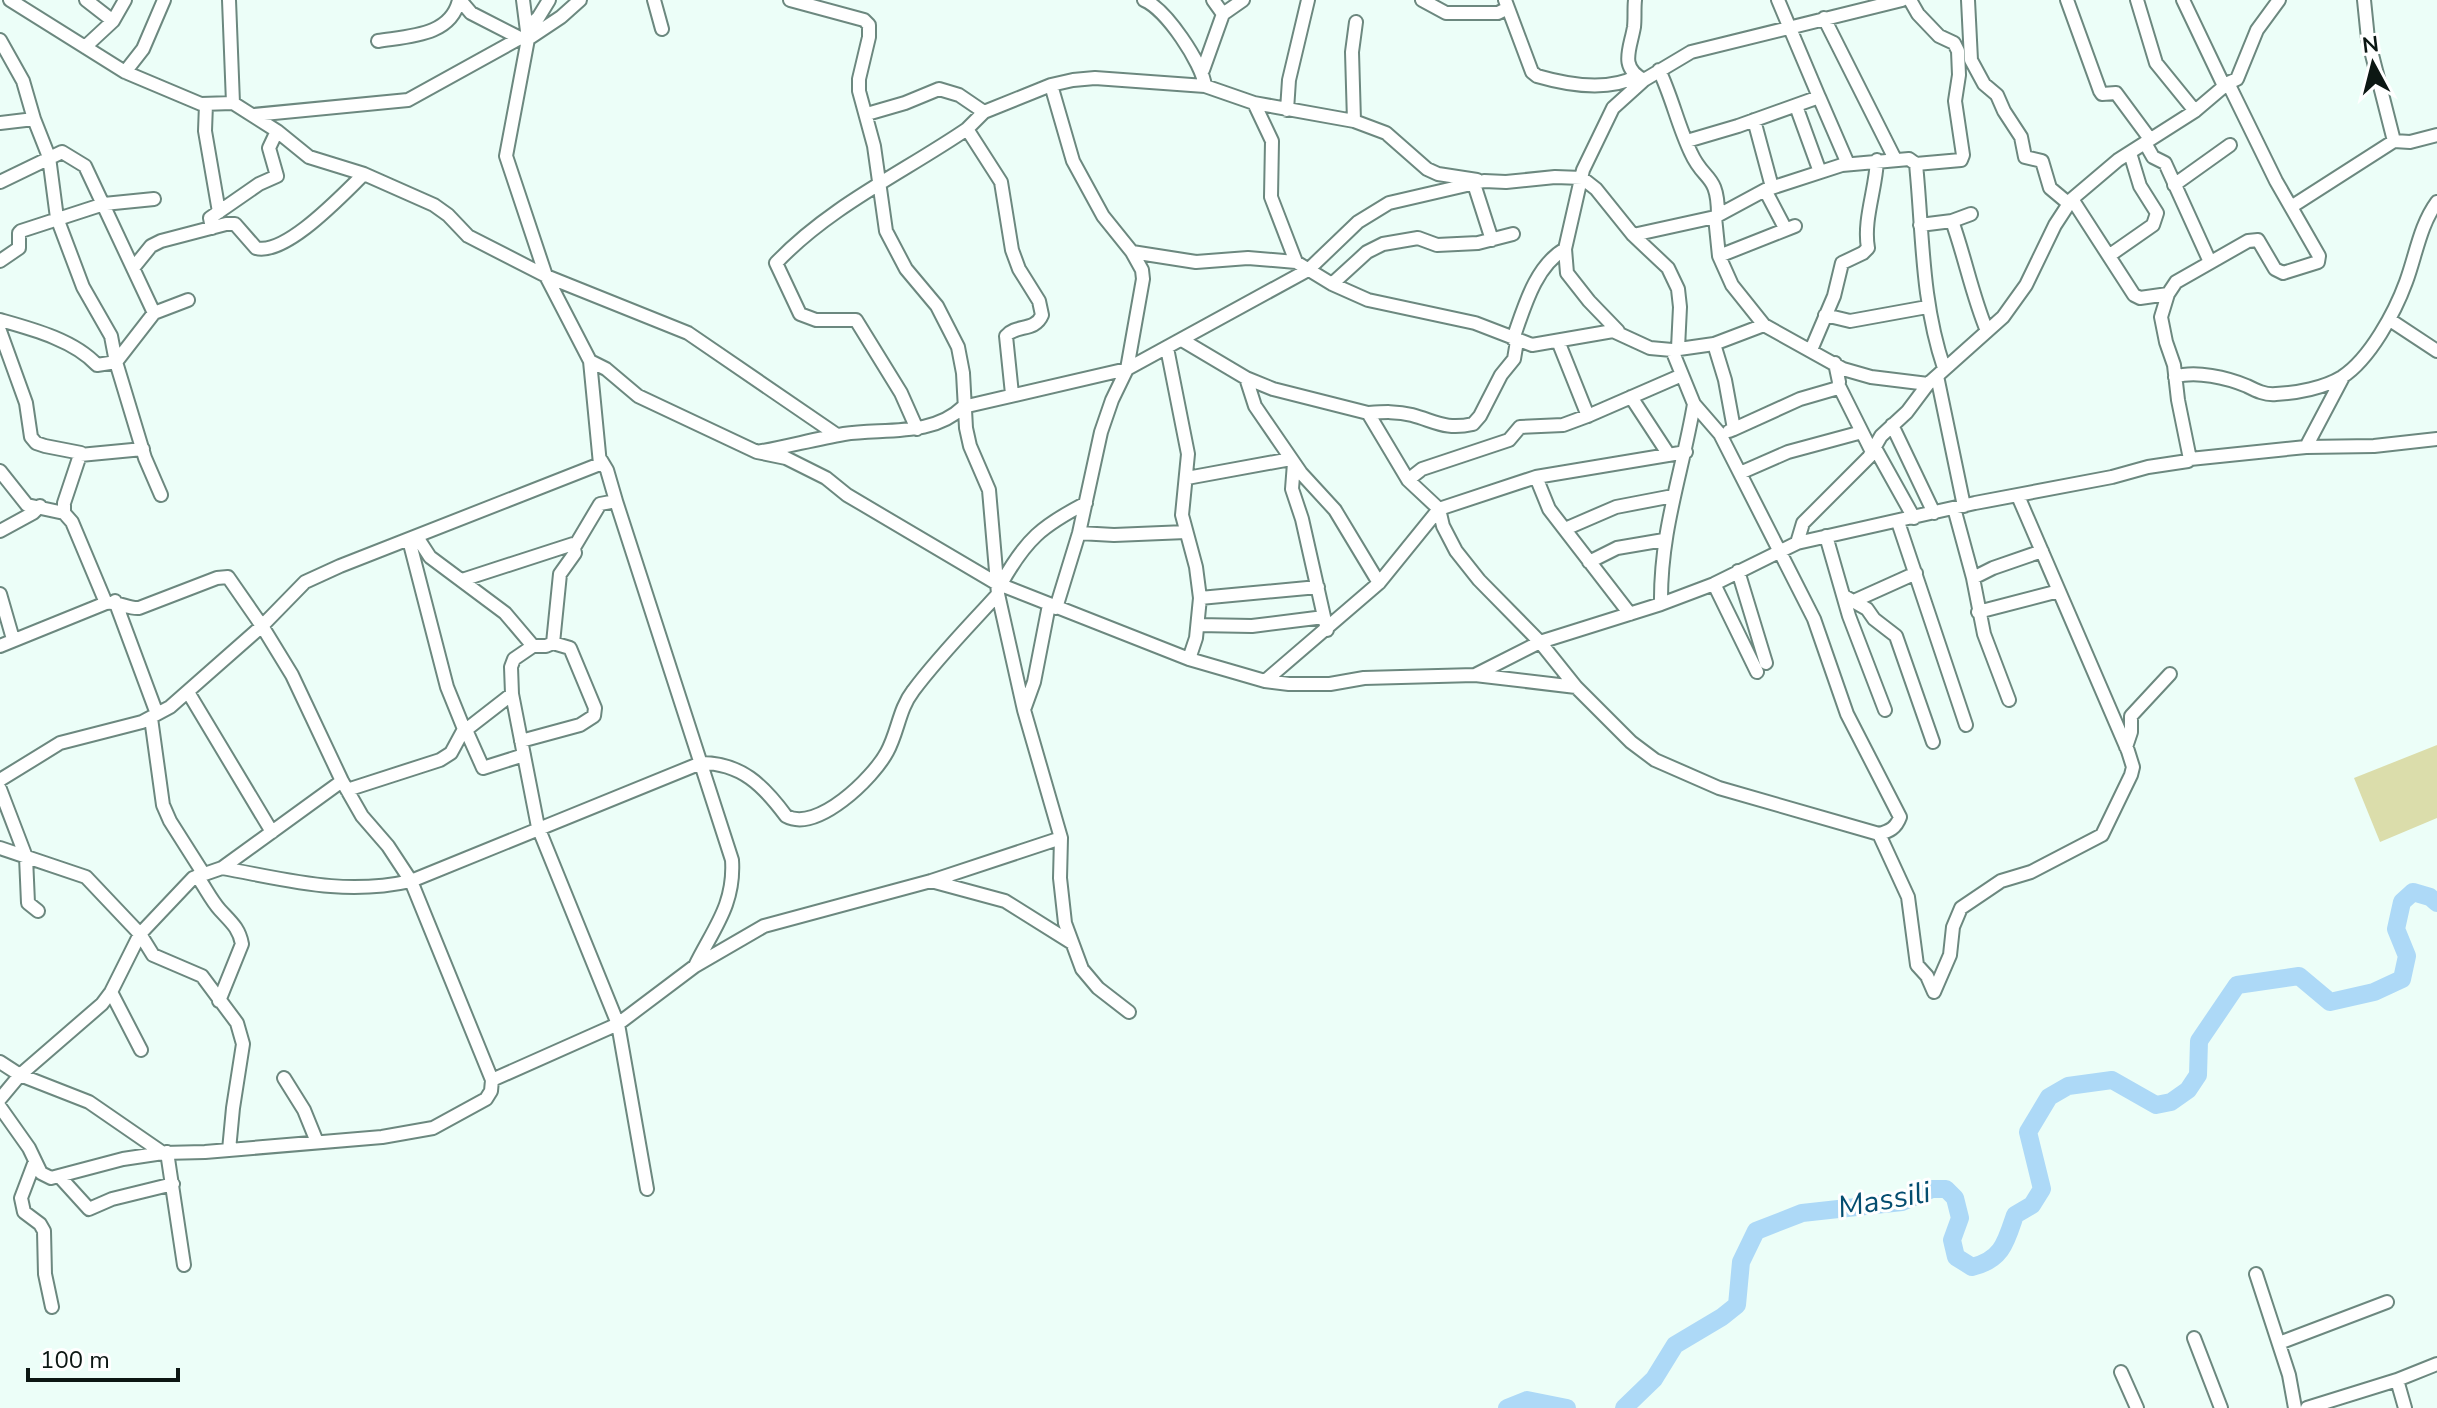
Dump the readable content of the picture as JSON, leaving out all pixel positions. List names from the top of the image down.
{
  "water": ["Massili"],
  "scale_bar": "100 m",
  "north": "top"
}
